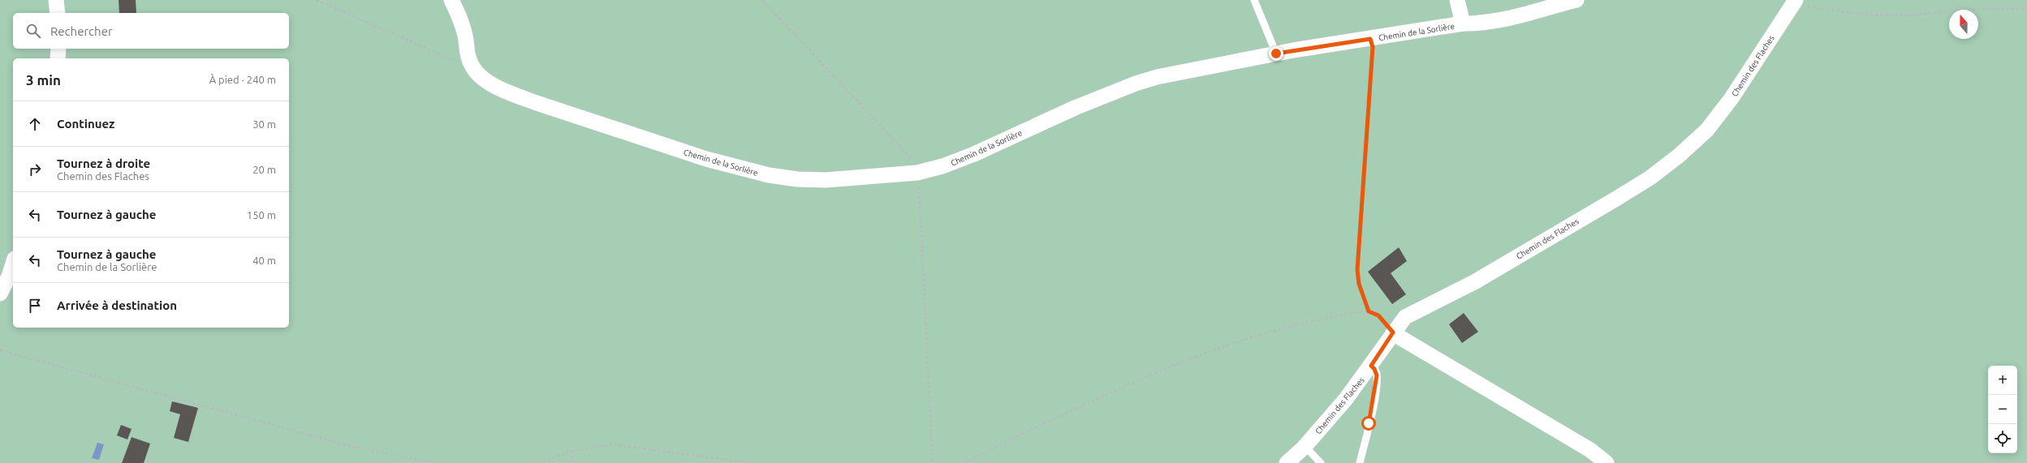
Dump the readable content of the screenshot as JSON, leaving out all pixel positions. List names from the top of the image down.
{
  "streets": {
    "street": ["Chemin de la Sorlière", "Chemin des Flaches"]
  },
  "north": "top",
  "page": {
    "search": "Rechercher",
    "heading": ["3 min", "À pied · 240 m"],
    "list": [
      ["Continuez", "30 m"],
      ["Tournez à droite", "Chemin des Flaches", "20 m"],
      ["Tournez à gauche", "150 m"],
      ["Tournez à gauche", "Chemin de la Sorlière", "40 m"],
      "Arrivée à destination"
    ],
    "map_buttons": ["+", "−"]
  }
}
